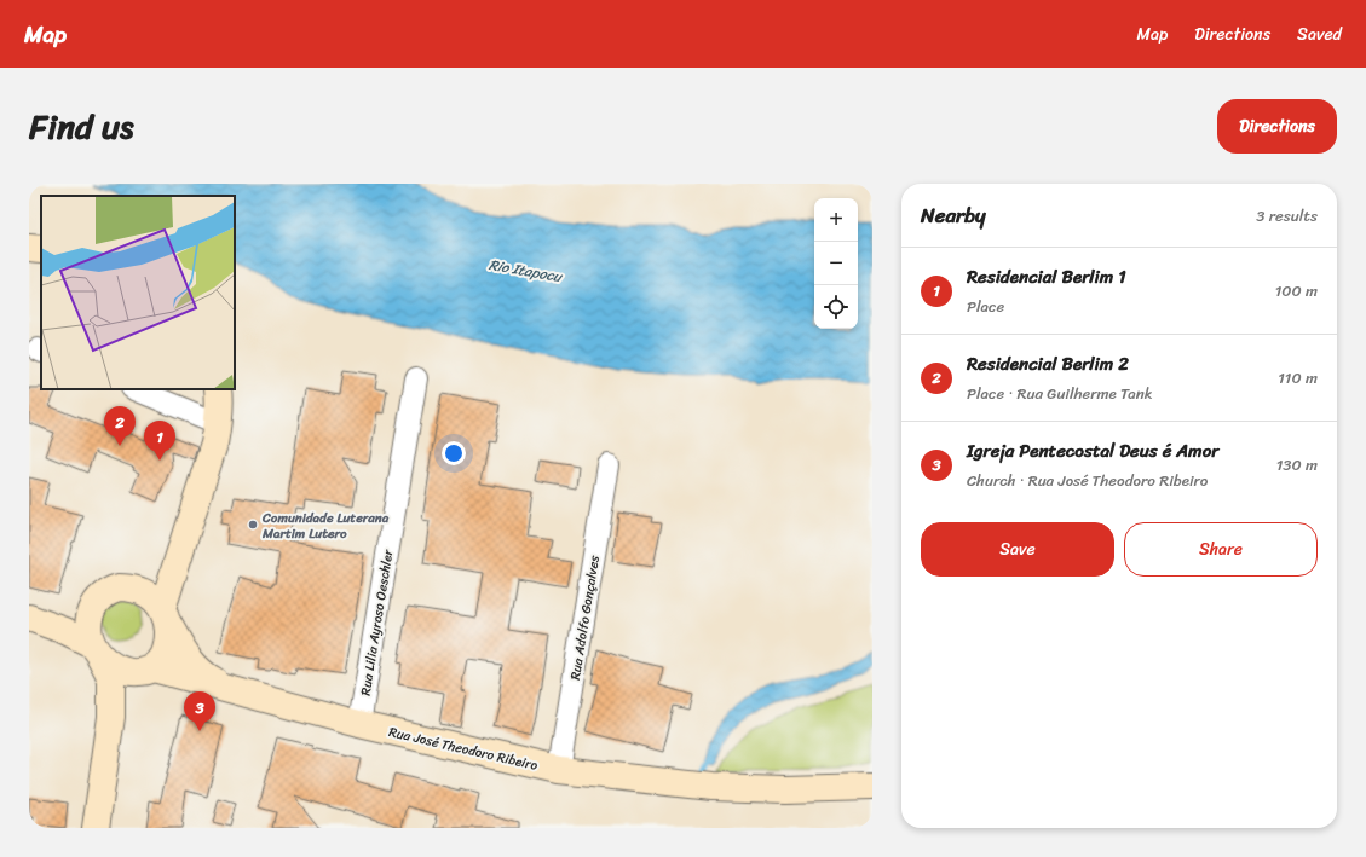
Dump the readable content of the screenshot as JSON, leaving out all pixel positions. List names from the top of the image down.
{
  "streets": {
    "main road": ["Rua José Theodoro Ribeiro"],
    "street": ["Rua Adolfo Gonçalves", "Rua Lilia Ayroso Oeschler"]
  },
  "crossings": [
    ["Rua Adolfo Gonçalves", "Rua José Theodoro Ribeiro"],
    ["Rua Lilia Ayroso Oeschler", "Rua José Theodoro Ribeiro"]
  ],
  "water": ["Rio Itapocu"],
  "places": ["Comunidade Luterana Martim Lutero"],
  "page": {
    "header": "Map",
    "nav": ["Map", "Directions", "Saved"],
    "title": "Find us",
    "buttons": [
      "Directions",
      ["Save", "Share"]
    ],
    "heading": ["Nearby", "3 results"],
    "map_buttons": ["+", "−"],
    "list": [
      {
        "mark": "1",
        "name": "Residencial Berlim 1",
        "note": "Place",
        "value": "100 m"
      },
      {
        "mark": "2",
        "name": "Residencial Berlim 2",
        "note": "Place · Rua Guilherme Tank",
        "value": "110 m"
      },
      {
        "mark": "3",
        "name": "Igreja Pentecostal Deus é Amor",
        "note": "Church · Rua José Theodoro Ribeiro",
        "value": "130 m"
      }
    ],
    "pins": ["2", "1", "3"]
  }
}
